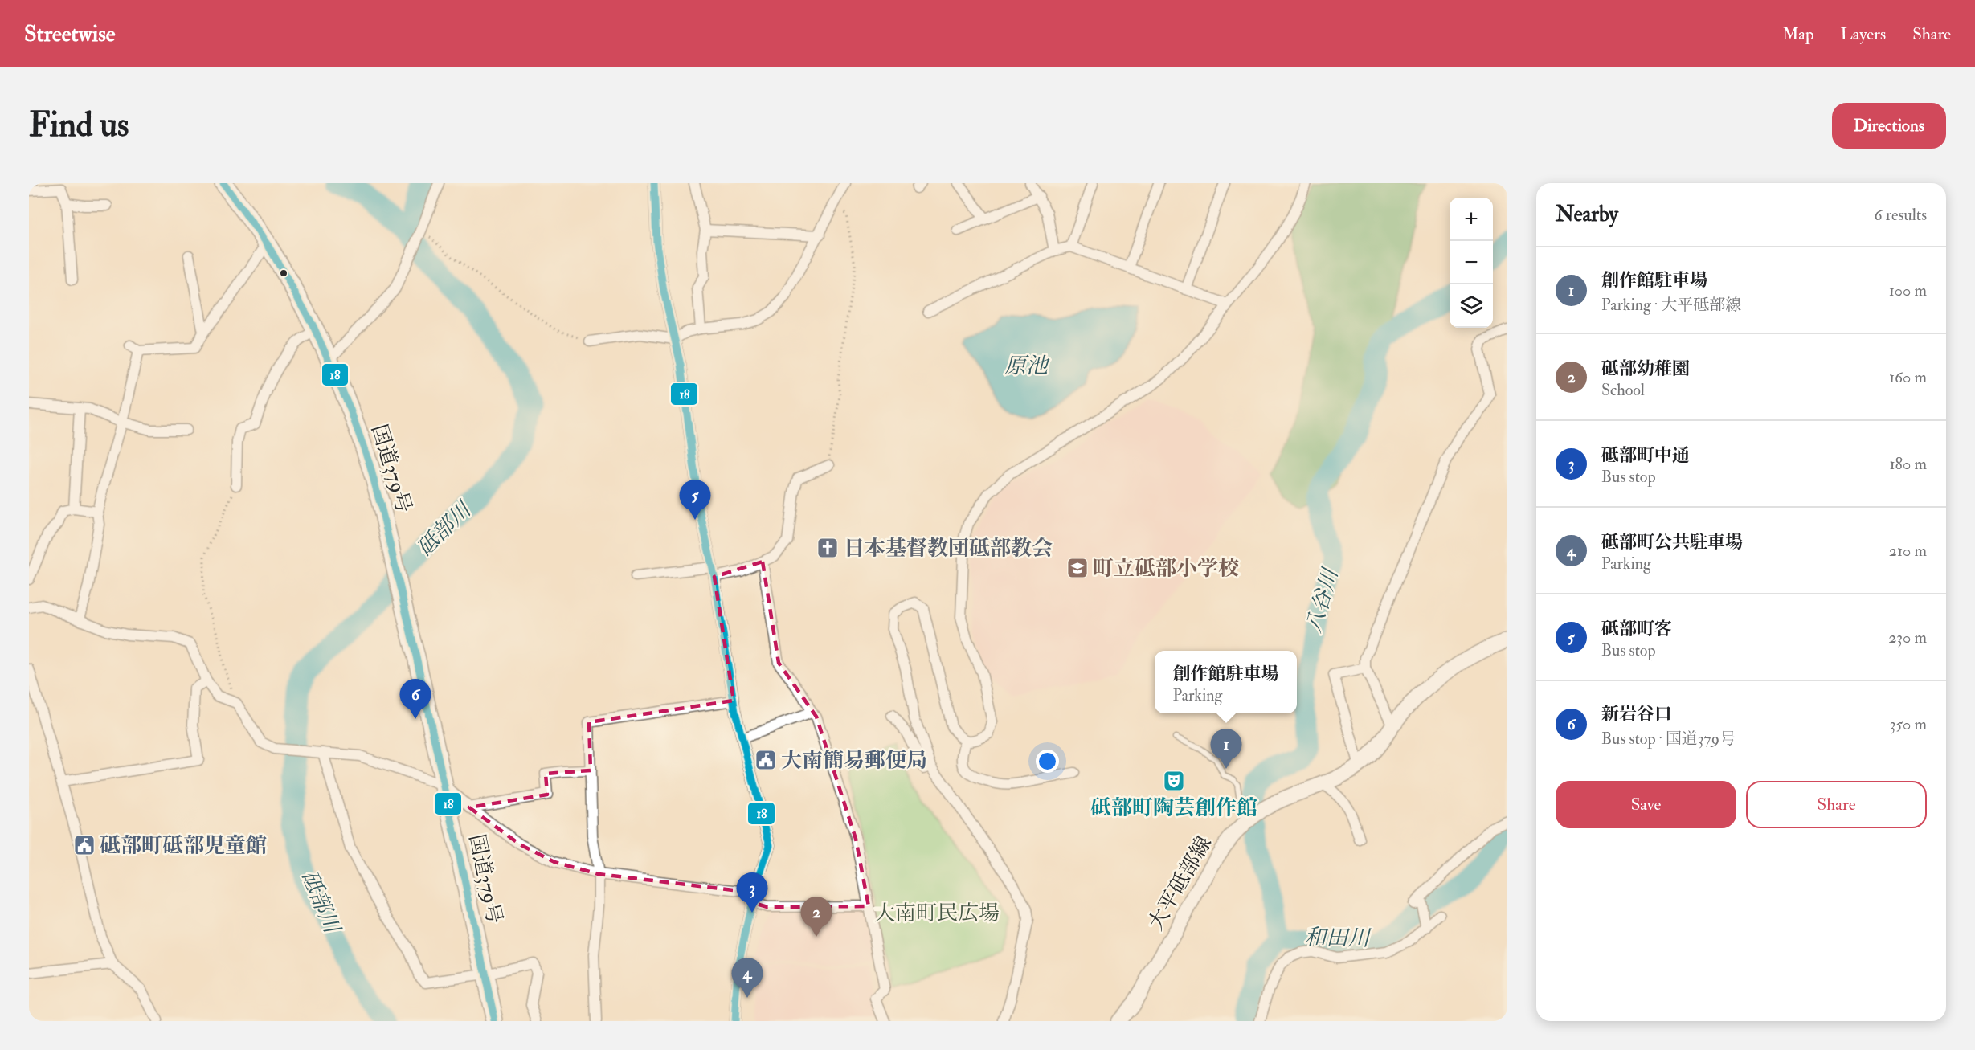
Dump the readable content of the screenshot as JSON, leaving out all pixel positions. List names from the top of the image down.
{
  "streets": {
    "highway": ["国道379号"],
    "main road": ["大平砥部線"]
  },
  "water": [
    "原池",
    "砥部川",
    "八谷川",
    "和田川"
  ],
  "parks": ["大南町民広場"],
  "places": {
    "church": ["日本基督教団砥部教会"],
    "school or university": ["町立砥部小学校"],
    "public building": ["大南簡易郵便局", "砥部町砥部児童館"],
    "theatre": ["砥部町陶芸創作館"]
  },
  "lines": ["transit line 18"],
  "page": {
    "header": "Streetwise",
    "nav": ["Map", "Layers", "Share"],
    "buttons": [
      "Directions",
      ["Save", "Share"]
    ],
    "title": "Find us",
    "heading": ["Nearby", "6 results"],
    "map_buttons": ["+", "−"],
    "list": [
      {
        "mark": "1",
        "name": "創作館駐車場",
        "note": "Parking · 大平砥部線",
        "value": "100 m"
      },
      {
        "mark": "2",
        "name": "砥部幼稚園",
        "note": "School",
        "value": "160 m"
      },
      {
        "mark": "3",
        "name": "砥部町中通",
        "note": "Bus stop",
        "value": "180 m"
      },
      {
        "mark": "4",
        "name": "砥部町公共駐車場",
        "note": "Parking",
        "value": "210 m"
      },
      {
        "mark": "5",
        "name": "砥部町客",
        "note": "Bus stop",
        "value": "230 m"
      },
      {
        "mark": "6",
        "name": "新岩谷口",
        "note": "Bus stop · 国道379号",
        "value": "350 m"
      }
    ],
    "pins": [
      "5",
      "6",
      "1",
      "3",
      "2",
      "4"
    ],
    "popup": ["創作館駐車場", "Parking"]
  }
}
